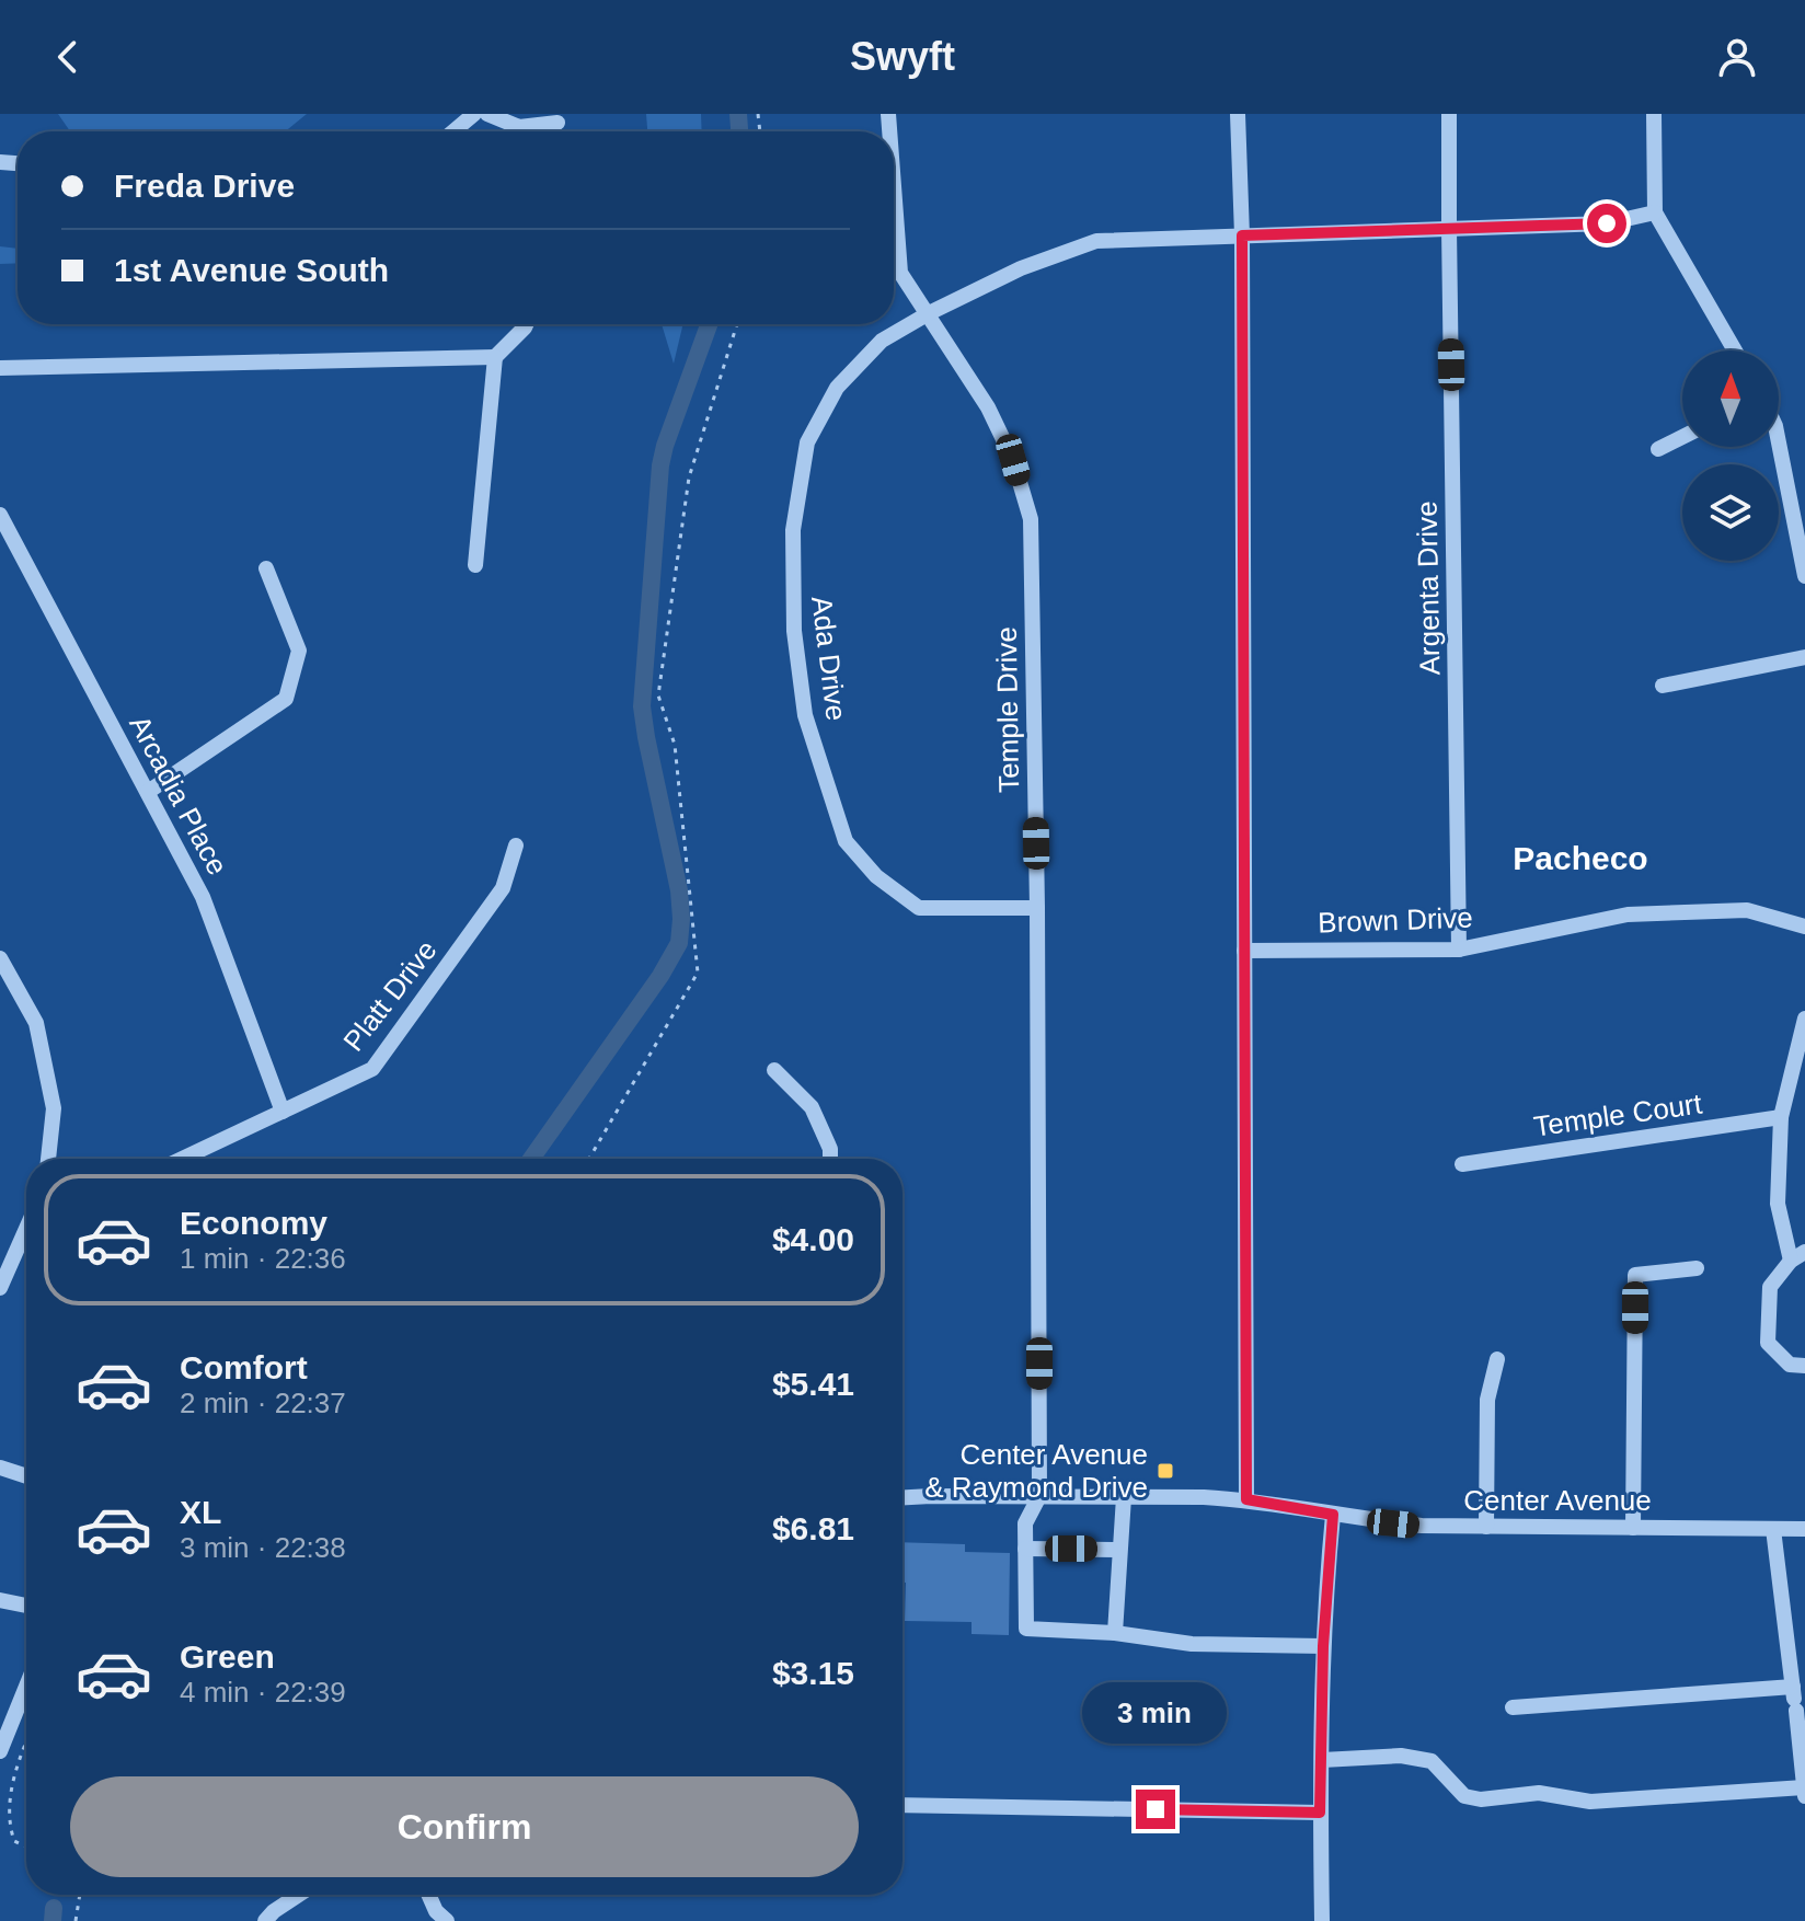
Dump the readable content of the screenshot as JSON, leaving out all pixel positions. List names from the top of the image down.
{
  "streets": {
    "street": [
      "Argenta Drive",
      "Ada Drive",
      "Temple Drive",
      "Arcadia Place",
      "Brown Drive",
      "Platt Drive",
      "Temple Court",
      "Center Avenue"
    ]
  },
  "crossings": [
    ["Argenta Drive", "Ada Drive"],
    ["Argenta Drive", "Brown Drive"],
    ["Ada Drive", "Temple Drive"],
    ["Temple Drive", "Center Avenue"],
    ["Arcadia Place", "Platt Drive"]
  ],
  "districts": ["Pacheco"],
  "places": {
    "transit": ["Center Avenue & Raymond Drive"]
  },
  "north": "top",
  "page": {
    "header": "Swyft",
    "banner": ["Freda Drive", "1st Avenue South"],
    "list": [
      {
        "name": "Economy",
        "note": "1 min · 22:36",
        "value": "$4.00"
      },
      {
        "name": "Comfort",
        "note": "2 min · 22:37",
        "value": "$5.41"
      },
      {
        "name": "XL",
        "note": "3 min · 22:38",
        "value": "$6.81"
      },
      {
        "name": "Green",
        "note": "4 min · 22:39",
        "value": "$3.15"
      }
    ],
    "bubble": "3 min",
    "buttons": "Confirm"
  }
}
